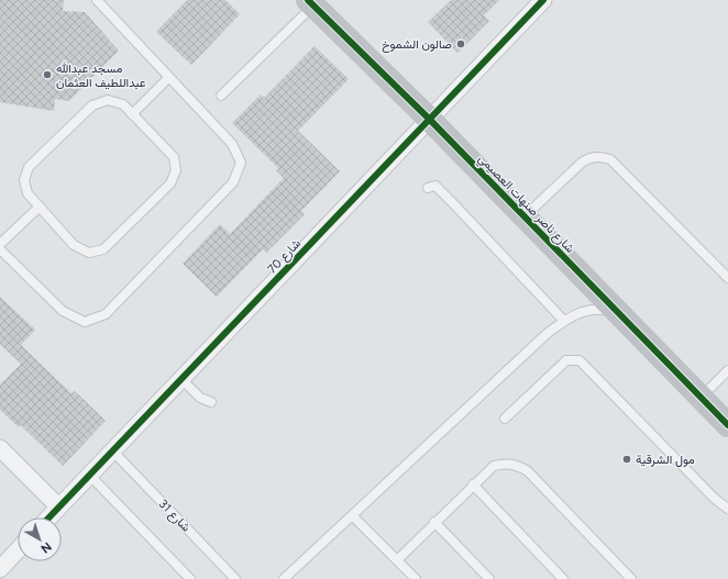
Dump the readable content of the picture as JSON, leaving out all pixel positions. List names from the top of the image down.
{
  "streets": {
    "street": ["شارع ناصر صنهات العصيمي", "شارع 70"],
    "lane": ["شارع 31"]
  },
  "crossings": [
    ["شارع ناصر صنهات العصيمي", "شارع 70"],
    ["شارع 70", "شارع 31"]
  ],
  "places": ["صالون الشموخ", "مسجد عبدالله عبداللطيف العثمان", "مول الشرقية"],
  "north": "bottom right"
}
